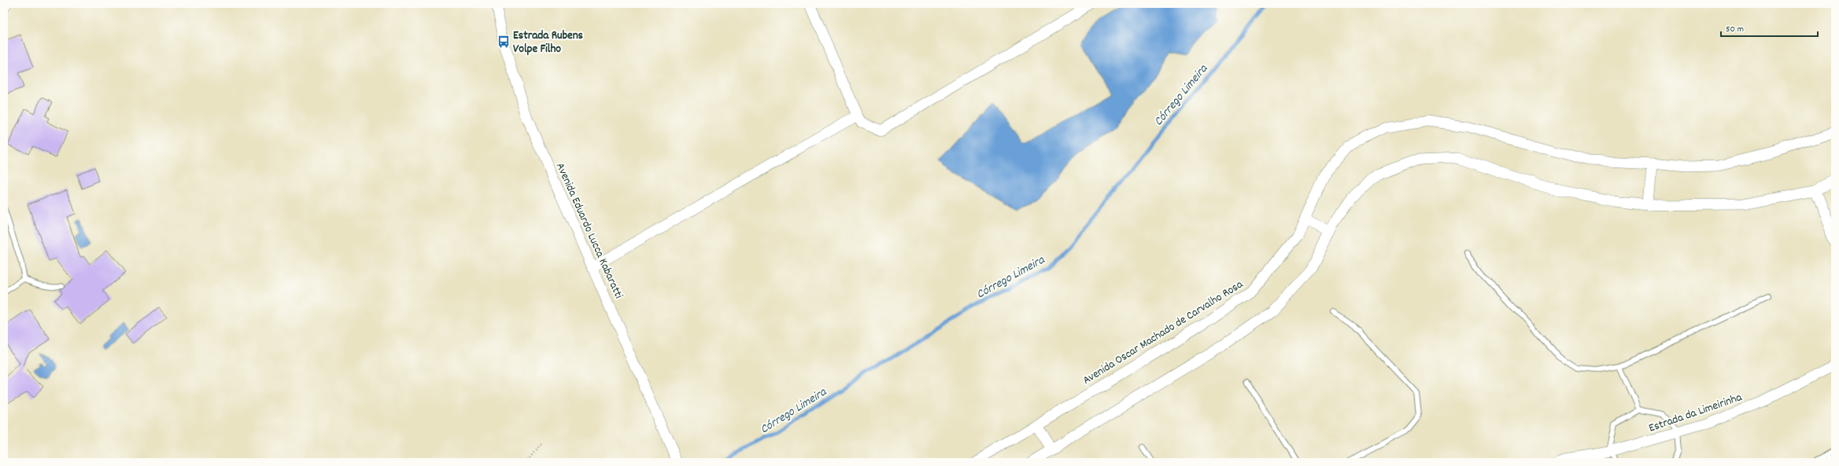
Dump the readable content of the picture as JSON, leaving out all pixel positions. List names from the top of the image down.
{
  "streets": {
    "street": ["Avenida Eduardo Lucca Kabaratti", "Avenida Oscar Machado de Carvalho Rosa", "Estrada da Limeirinha"]
  },
  "water": ["Córrego Limeira"],
  "places": {
    "bus stop": ["Estrada Rubens Volpe Filho"]
  },
  "scale_bar": "50 m"
}
